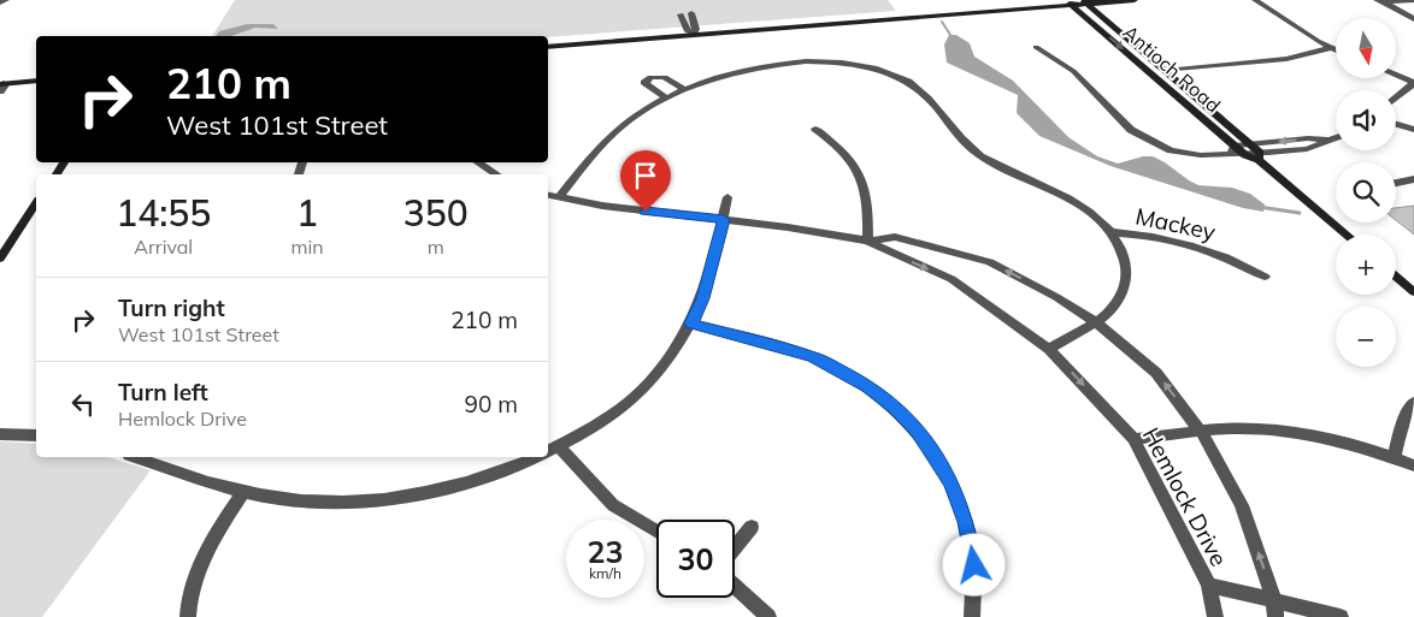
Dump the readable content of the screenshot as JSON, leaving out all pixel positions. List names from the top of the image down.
{
  "streets": {
    "main road": ["Antioch Road"],
    "street": ["Mackey", "Hemlock Drive"]
  },
  "north": "bottom",
  "page": {
    "map_buttons": ["+", "−"],
    "turn": ["210 m", "West 101st Street"],
    "eta": [
      "14:55",
      "Arrival",
      "1",
      "min",
      "350",
      "m"
    ],
    "list": [
      {
        "name": "Turn right",
        "note": "West 101st Street",
        "value": "210 m"
      },
      {
        "name": "Turn left",
        "note": "Hemlock Drive",
        "value": "90 m"
      }
    ],
    "speed": "23 km/h",
    "limit": "30"
  }
}
